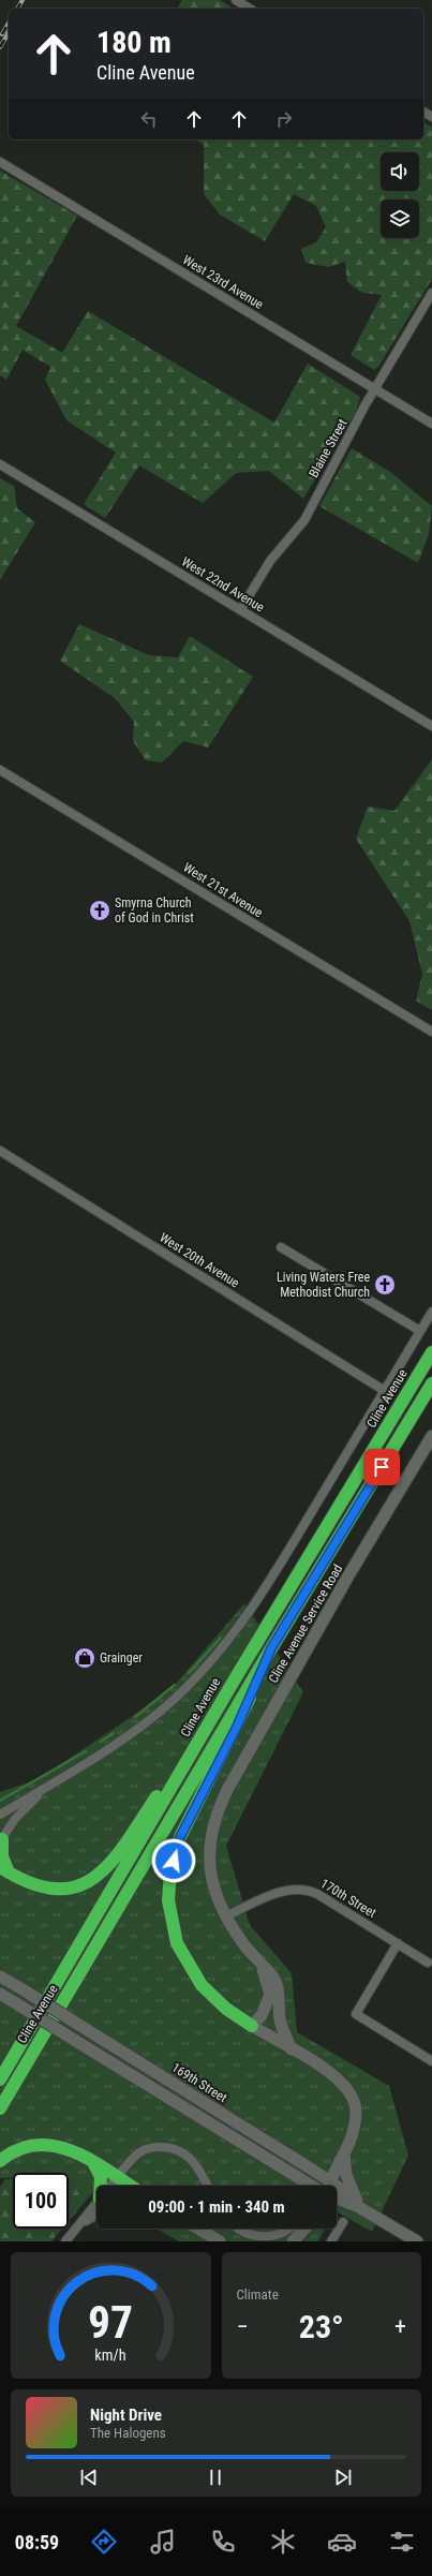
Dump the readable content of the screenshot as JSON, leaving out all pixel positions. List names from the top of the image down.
{
  "streets": {
    "highway": ["Cline Avenue"],
    "main road": ["Cline Avenue Service Road", "169th Street"],
    "street": [
      "West 23rd Avenue",
      "Blaine Street",
      "West 22nd Avenue",
      "West 21st Avenue",
      "West 20th Avenue",
      "170th Street"
    ]
  },
  "crossings": [
    ["West 23rd Avenue", "Blaine Street"],
    ["Blaine Street", "West 22nd Avenue"],
    ["West 20th Avenue", "Cline Avenue"],
    ["Cline Avenue Service Road", "170th Street"]
  ],
  "places": {
    "church": ["Smyrna Church of God in Christ", "Living Waters Free Methodist Church"],
    "shop": ["Grainger"]
  },
  "page": {
    "turn": ["180 m", "Cline Avenue"],
    "limit": "100",
    "trip": "09:00 · 1 min · 340 m",
    "tile": "Climate",
    "heat": ["−", "23°", "+"],
    "song": ["Night Drive", "The Halogens"],
    "tabs": "08:59",
    "gauge": ["97", "km/h"]
  }
}
